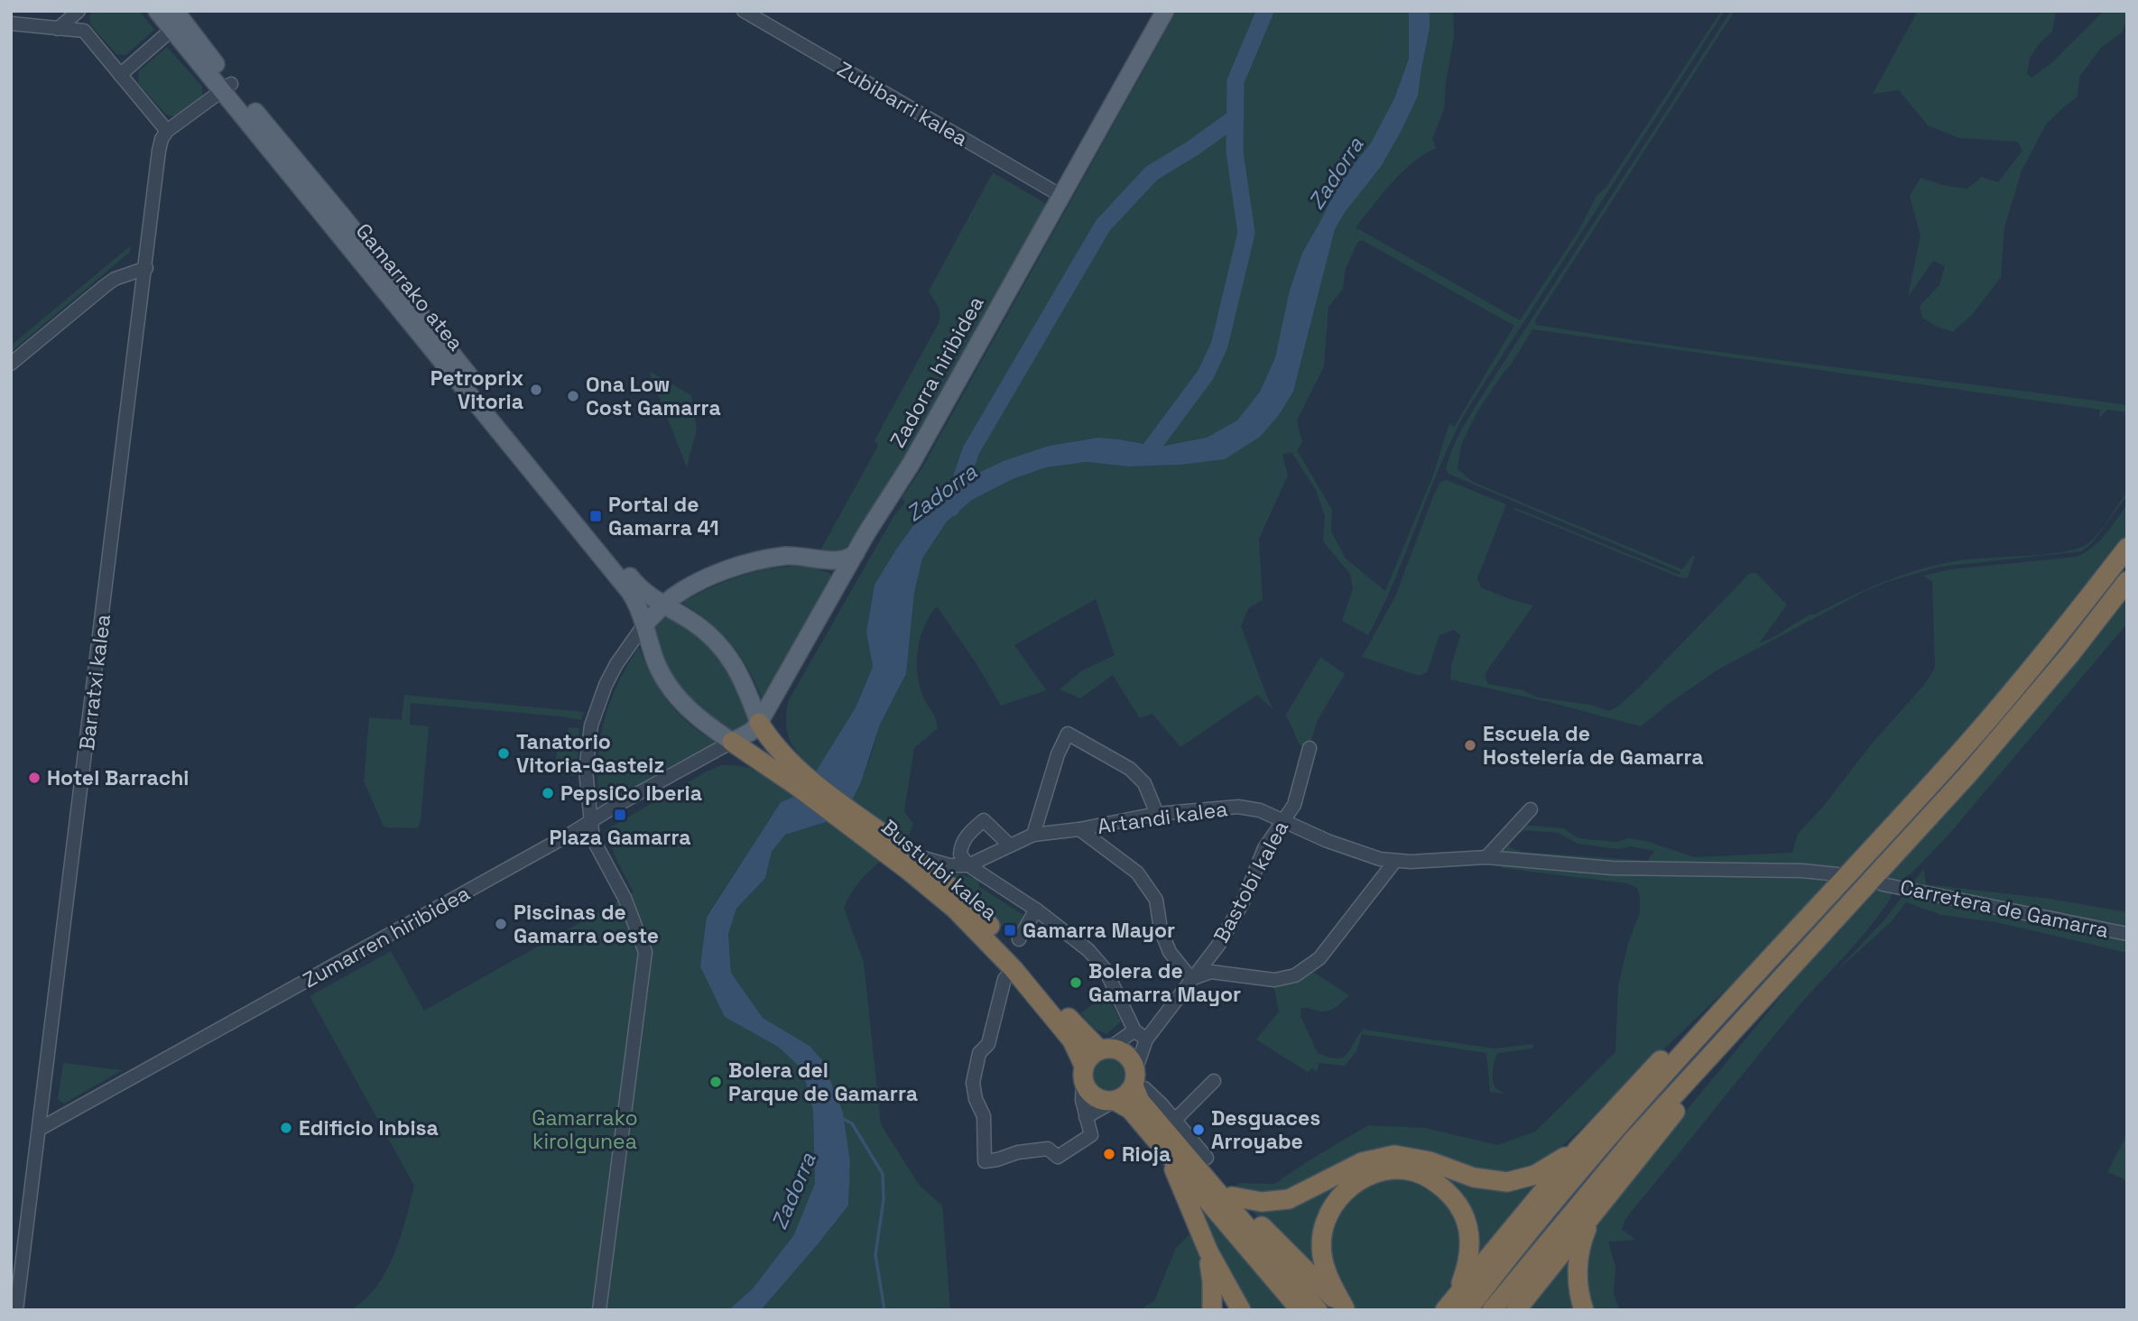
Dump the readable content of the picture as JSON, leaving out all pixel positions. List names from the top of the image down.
{
  "streets": {
    "highway": ["Busturbi kalea"],
    "main road": ["Gamarrako atea", "Zadorra hiribidea"],
    "street": [
      "Zubibarri kalea",
      "Barratxi kalea",
      "Artandi kalea",
      "Bastobi kalea",
      "Carretera de Gamarra",
      "Zumarren hiribidea"
    ]
  },
  "crossings": [
    ["Zubibarri kalea", "Zadorra hiribidea"],
    ["Gamarrako atea", "Zadorra hiribidea"],
    ["Gamarrako atea", "Busturbi kalea"],
    ["Gamarrako atea", "Zumarren hiribidea"],
    ["Zadorra hiribidea", "Busturbi kalea"],
    ["Zadorra hiribidea", "Zumarren hiribidea"],
    ["Barratxi kalea", "Zumarren hiribidea"],
    ["Artandi kalea", "Bastobi kalea"],
    ["Busturbi kalea", "Bastobi kalea"],
    ["Busturbi kalea", "Zumarren hiribidea"]
  ],
  "water": ["Zadorra"],
  "parks": ["Gamarrako kirolgunea"],
  "places": {
    "other": [
      "Petroprix Vitoria",
      "Ona Low Cost Gamarra",
      "Escuela de Hostelería de Gamarra",
      "Tanatorio Vitoria-Gasteiz",
      "Hotel Barrachi",
      "PepsiCo Iberia",
      "Piscinas de Gamarra oeste",
      "Bolera de Gamarra Mayor",
      "Bolera del Parque de Gamarra",
      "Edificio Inbisa",
      "Desguaces Arroyabe",
      "Rioja"
    ],
    "transit": ["Portal de Gamarra 41", "Plaza Gamarra", "Gamarra Mayor"]
  }
}
